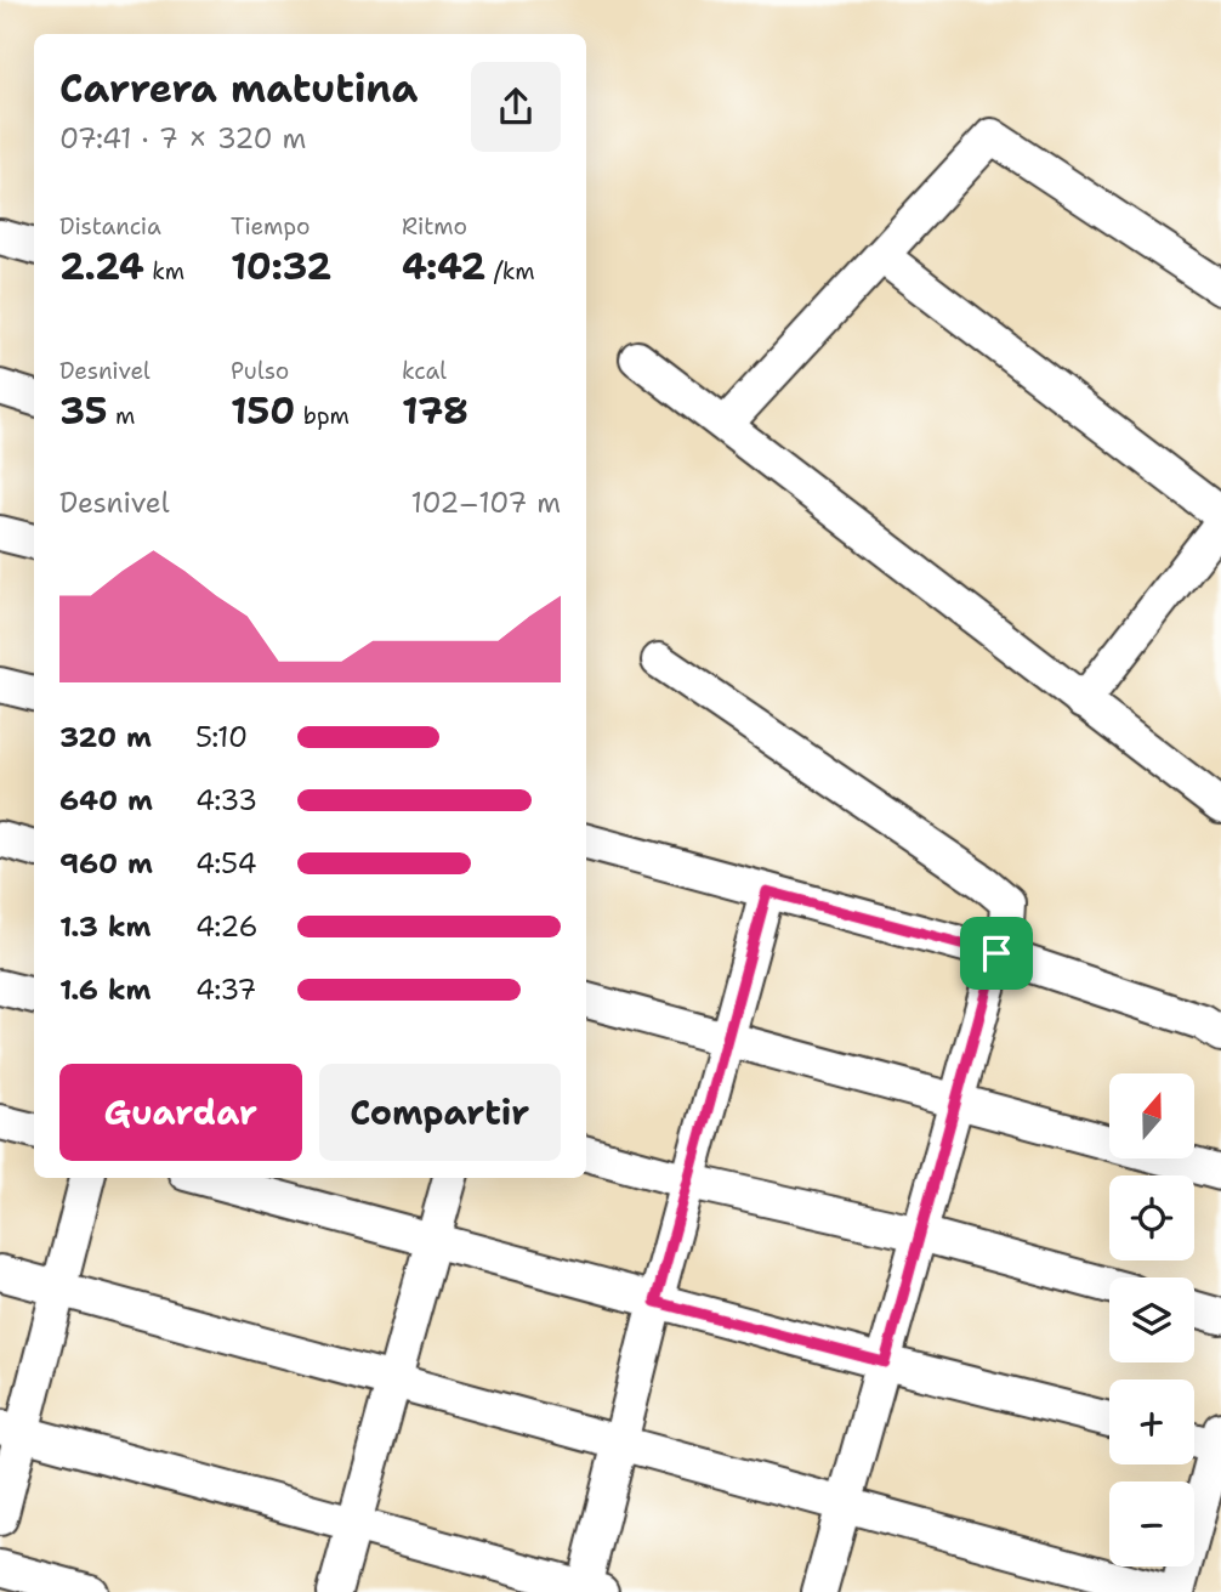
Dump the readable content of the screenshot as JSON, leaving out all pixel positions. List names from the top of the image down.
{
  "north": "top",
  "page": {
    "heading": ["Carrera matutina", "07:41 · 7 × 320 m"],
    "stats": [
      ["Distancia", "2.24 km"],
      ["Tiempo", "10:32"],
      ["Ritmo", "4:42 /km"],
      ["Desnivel", "35 m"],
      ["Pulso", "150 bpm"],
      ["kcal", "178"]
    ],
    "chart": ["Desnivel", "102–107 m"],
    "list": [
      {
        "name": "320 m",
        "note": "5:10"
      },
      {
        "name": "640 m",
        "note": "4:33"
      },
      {
        "name": "960 m",
        "note": "4:54"
      },
      {
        "name": "1.3 km",
        "note": "4:26"
      },
      {
        "name": "1.6 km",
        "note": "4:37"
      }
    ],
    "buttons": ["Guardar", "Compartir"],
    "map_buttons": ["+", "−"]
  }
}
